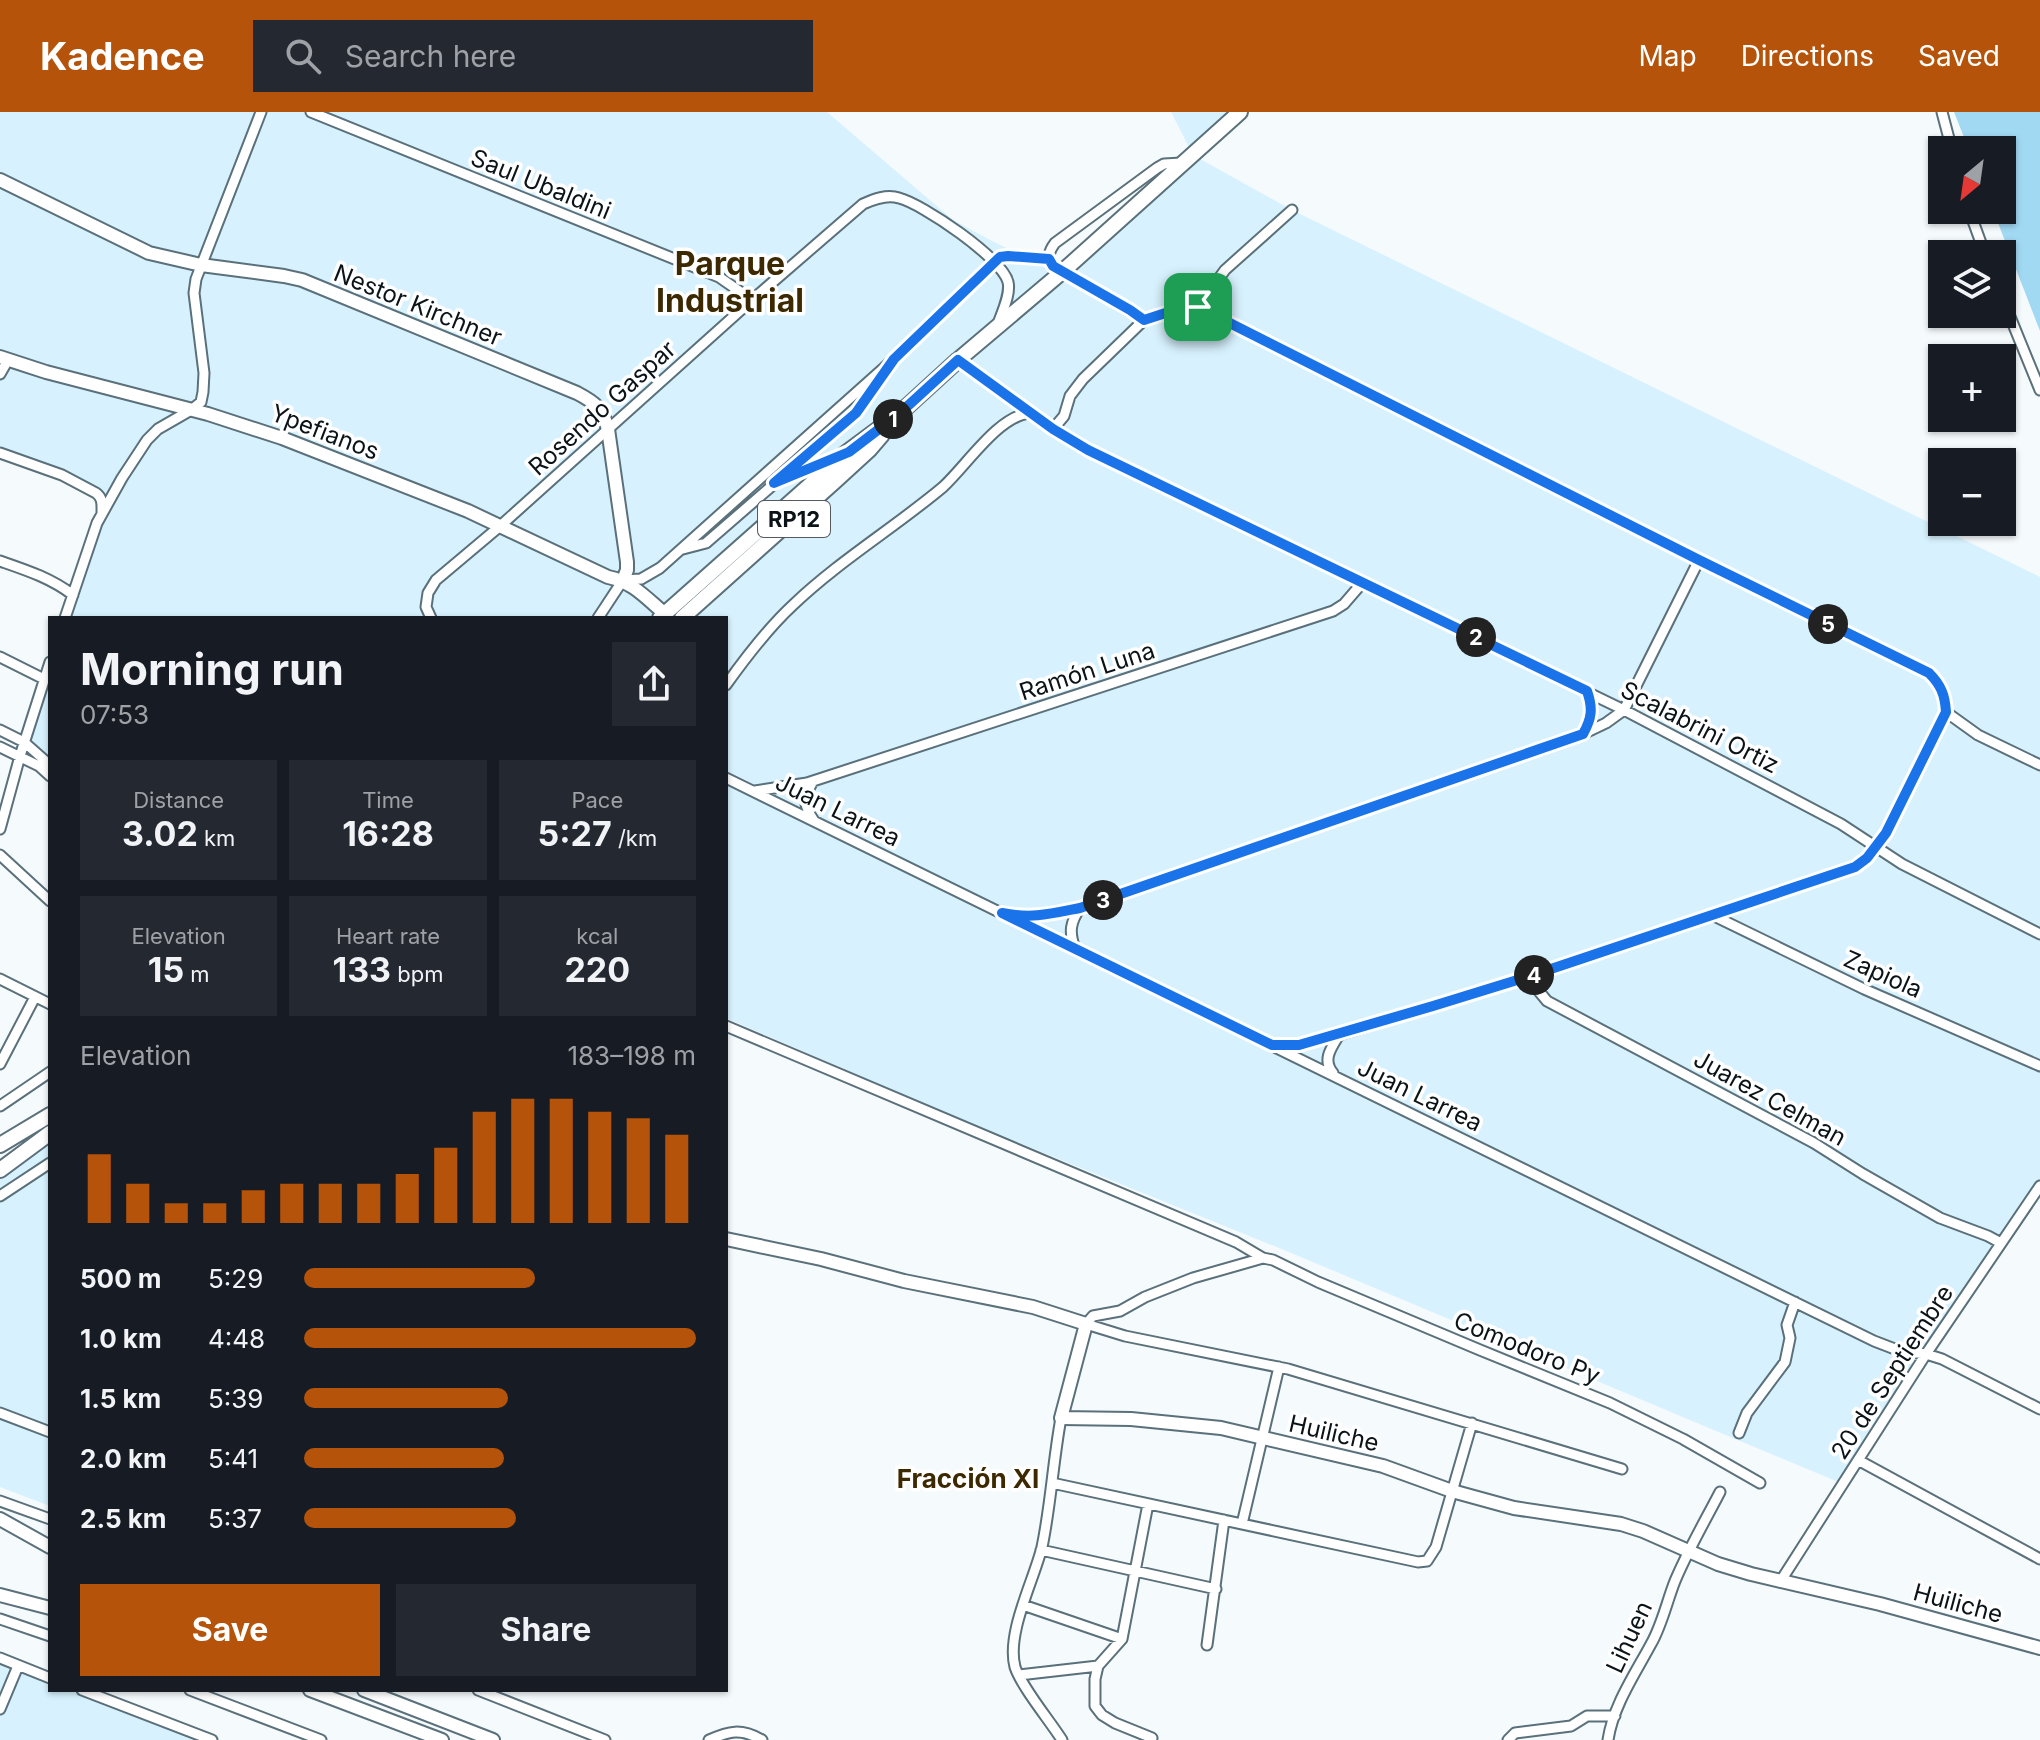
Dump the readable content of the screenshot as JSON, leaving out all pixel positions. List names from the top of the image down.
{
  "streets": {
    "main road": ["RP12"],
    "street": [
      "Saul Ubaldini",
      "Nestor Kirchner",
      "Rosendo Gaspar",
      "Ypefianos",
      "Ramón Luna",
      "Scalabrini Ortiz",
      "Juan Larrea",
      "Zapiola",
      "Juarez Celman",
      "Comodoro Py",
      "20 de Septiembre",
      "Huiliche",
      "Lihuen"
    ]
  },
  "crossings": [
    ["Saul Ubaldini", "Rosendo Gaspar"],
    ["Nestor Kirchner", "Rosendo Gaspar"],
    ["Nestor Kirchner", "Ypefianos"],
    ["Rosendo Gaspar", "Ypefianos"],
    ["RP12", "Scalabrini Ortiz"],
    ["Ramón Luna", "Scalabrini Ortiz"],
    ["Ramón Luna", "Juan Larrea"],
    ["Juan Larrea", "20 de Septiembre"],
    ["Juarez Celman", "20 de Septiembre"],
    ["20 de Septiembre", "Huiliche"],
    ["Huiliche", "Lihuen"]
  ],
  "districts": ["Parque Industrial", "Fracción XI"],
  "north": "bottom left",
  "page": {
    "header": "Kadence",
    "search": "Search here",
    "nav": ["Map", "Directions", "Saved"],
    "map_buttons": ["+", "−"],
    "pins": [
      "1",
      "5",
      "2",
      "3",
      "4"
    ],
    "heading": ["Morning run", "07:53"],
    "stats": [
      ["Distance", "3.02 km"],
      ["Time", "16:28"],
      ["Pace", "5:27 /km"],
      ["Elevation", "15 m"],
      ["Heart rate", "133 bpm"],
      ["kcal", "220"]
    ],
    "chart": ["Elevation", "183–198 m"],
    "list": [
      {
        "name": "500 m",
        "note": "5:29"
      },
      {
        "name": "1.0 km",
        "note": "4:48"
      },
      {
        "name": "1.5 km",
        "note": "5:39"
      },
      {
        "name": "2.0 km",
        "note": "5:41"
      },
      {
        "name": "2.5 km",
        "note": "5:37"
      }
    ],
    "buttons": ["Save", "Share"]
  }
}
